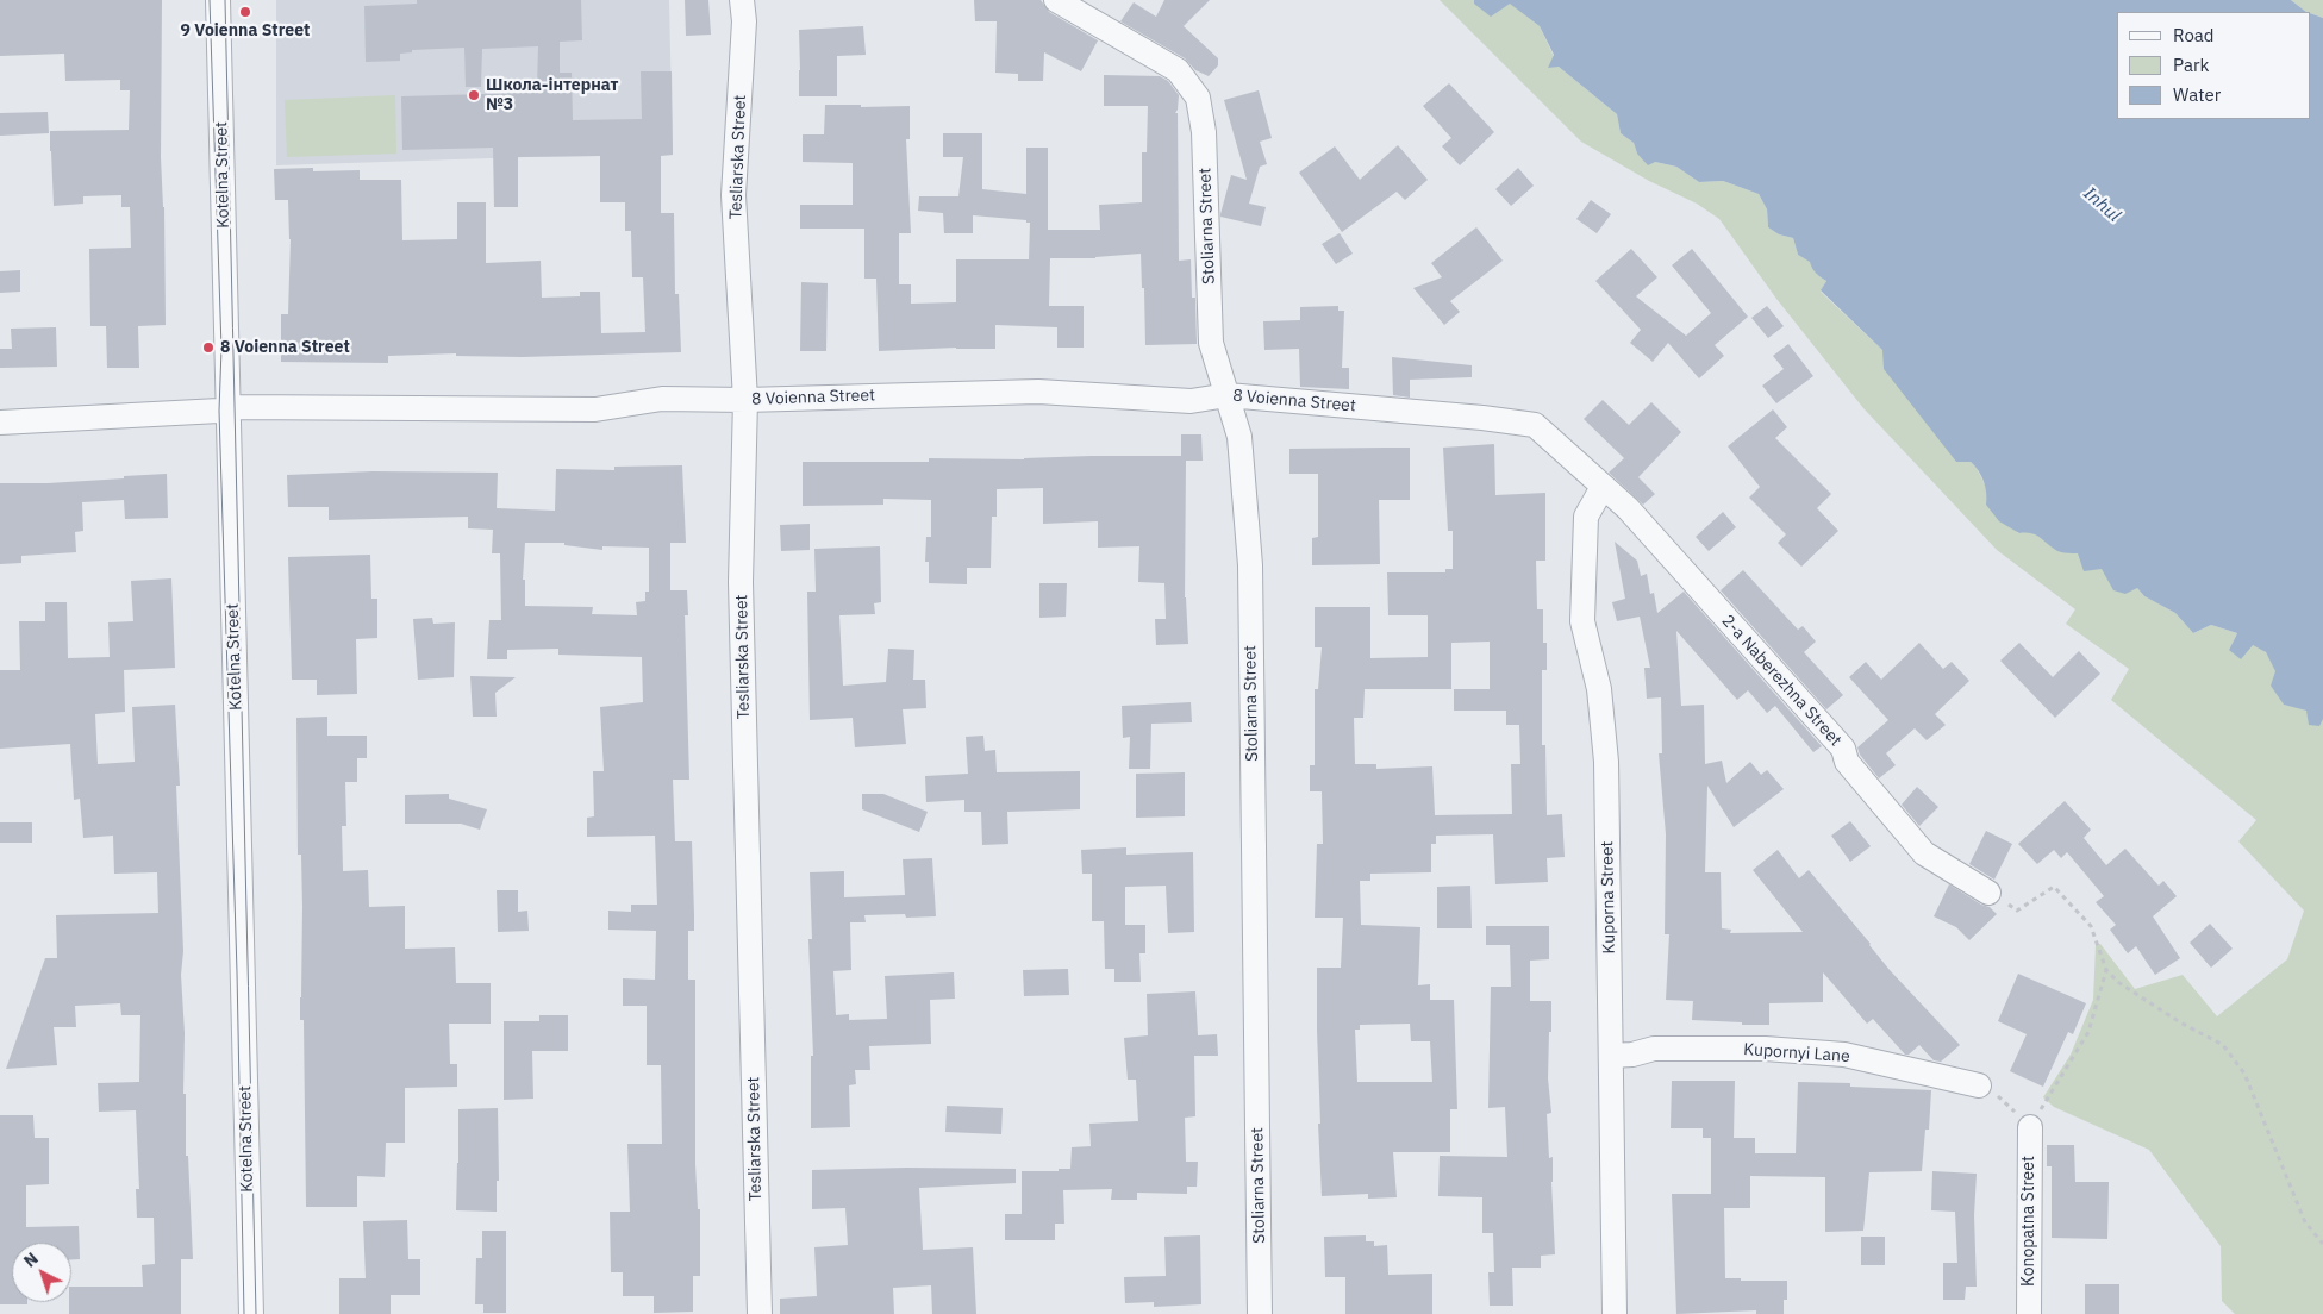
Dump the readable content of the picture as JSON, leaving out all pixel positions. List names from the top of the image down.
{
  "streets": {
    "street": [
      "Tesliarska Street",
      "Kotelna Street",
      "Stoliarna Street",
      "8 Voienna Street",
      "2-a Naberezhna Street",
      "Kuporna Street",
      "Kupornyi Lane",
      "Konopatna Street"
    ]
  },
  "crossings": [
    ["Tesliarska Street", "8 Voienna Street"],
    ["Kotelna Street", "8 Voienna Street"],
    ["Stoliarna Street", "8 Voienna Street"],
    ["8 Voienna Street", "2-a Naberezhna Street"],
    ["8 Voienna Street", "Kuporna Street"],
    ["2-a Naberezhna Street", "Kuporna Street"],
    ["Kuporna Street", "Kupornyi Lane"]
  ],
  "water": ["Inhul"],
  "places": ["9 Voienna Street", "Школа-інтернат №3", "8 Voienna Street"],
  "legend": ["Road", "Park", "Water"],
  "north": "top left"
}
